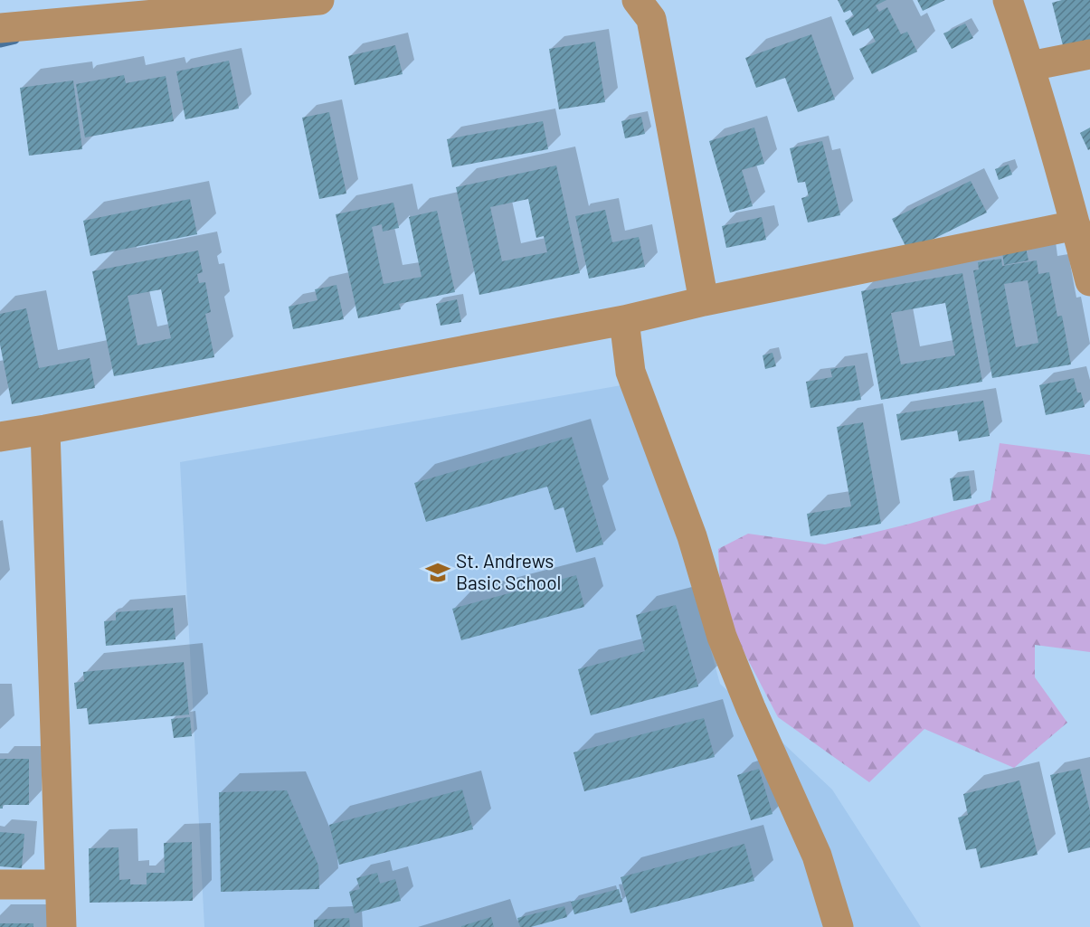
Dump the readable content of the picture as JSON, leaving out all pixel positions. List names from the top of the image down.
{
  "places": {
    "school or university": ["St. Andrews Basic School"]
  }
}
